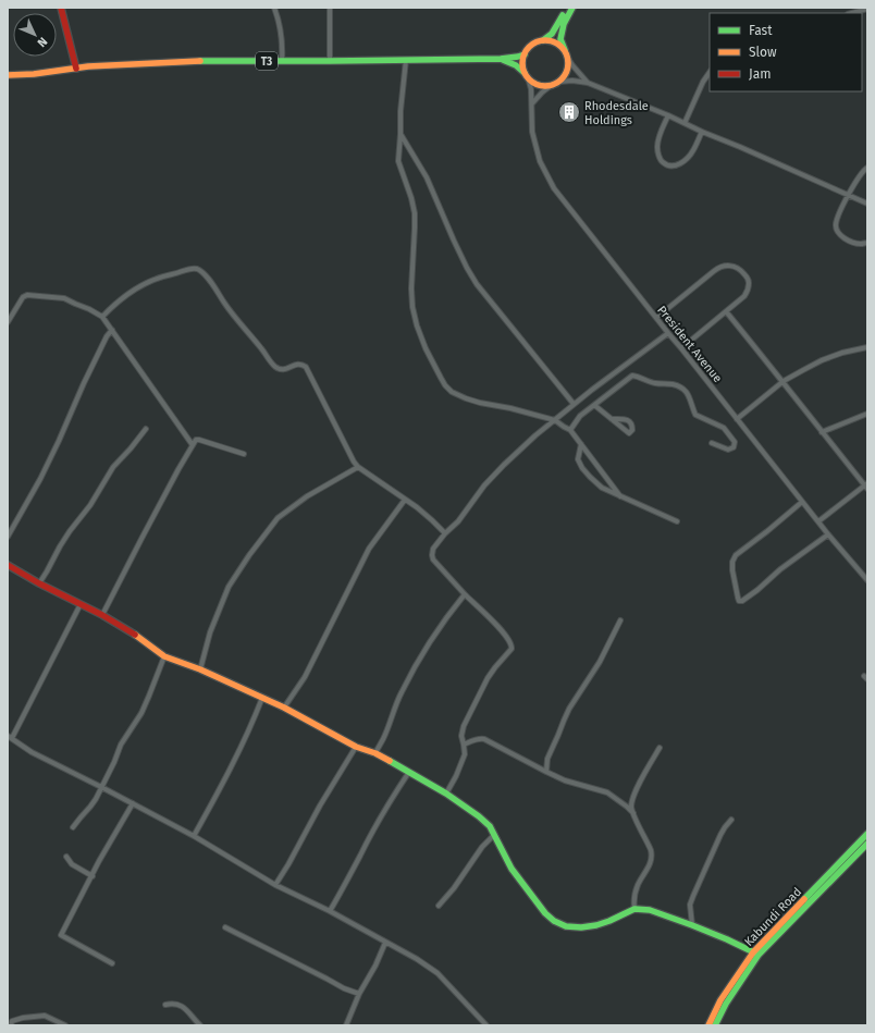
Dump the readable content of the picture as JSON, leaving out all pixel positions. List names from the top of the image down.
{
  "streets": {
    "main road": ["T3", "Kabundi Road"],
    "street": ["President Avenue"]
  },
  "crossings": [
    ["T3", "President Avenue"]
  ],
  "places": {
    "building": ["Rhodesdale Holdings"]
  },
  "legend": ["Fast", "Slow", "Jam"],
  "north": "bottom right"
}
